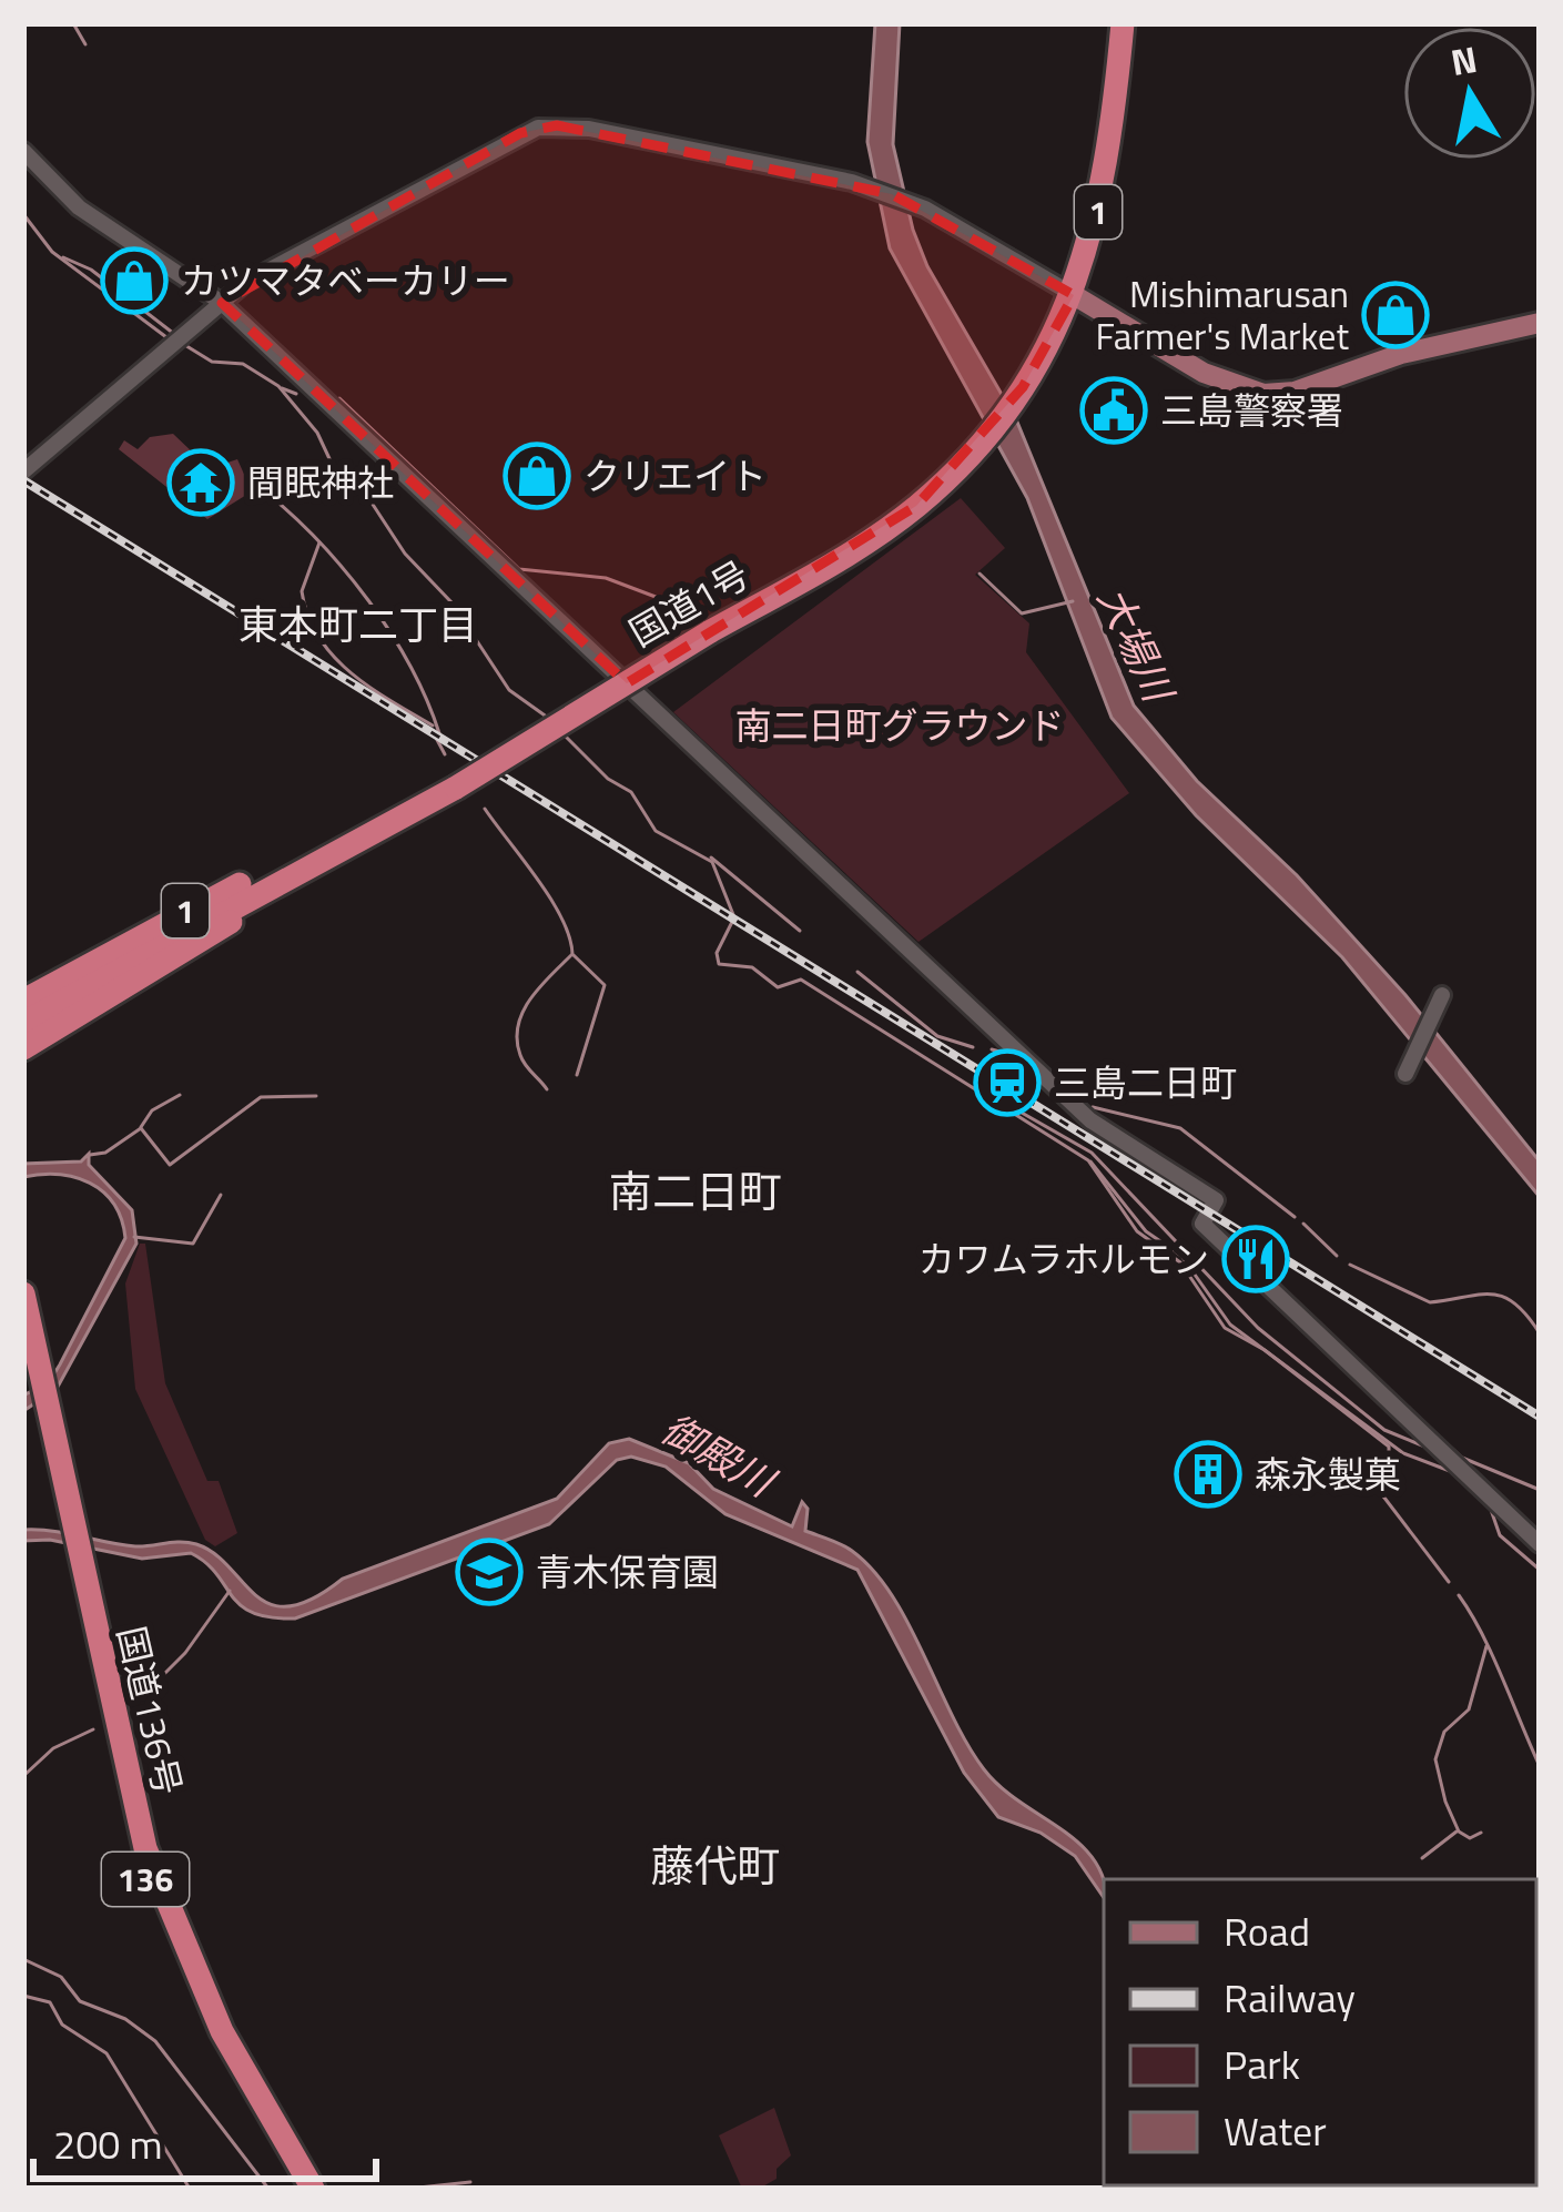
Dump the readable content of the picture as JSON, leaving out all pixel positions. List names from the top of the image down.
{
  "streets": {
    "highway": [
      "1",
      "国道1号",
      "国道136号",
      "136"
    ]
  },
  "crossings": [
    ["1", "国道1号"]
  ],
  "districts": ["東本町二丁目", "南二日町", "藤代町"],
  "water": ["大場川", "御殿川"],
  "parks": ["南二日町グラウンド"],
  "places": {
    "shop": ["カツマタベーカリー", "Mishimarusan Farmer's Market", "クリエイト"],
    "public building": ["三島警察署"],
    "temple": ["間眠神社"],
    "station": ["三島二日町"],
    "restaurant": ["カワムラホルモン"],
    "building": ["森永製菓"],
    "school or university": ["青木保育園"]
  },
  "legend": [
    "Road",
    "Railway",
    "Park",
    "Water"
  ],
  "scale_bar": "200 m",
  "north": "top"
}
